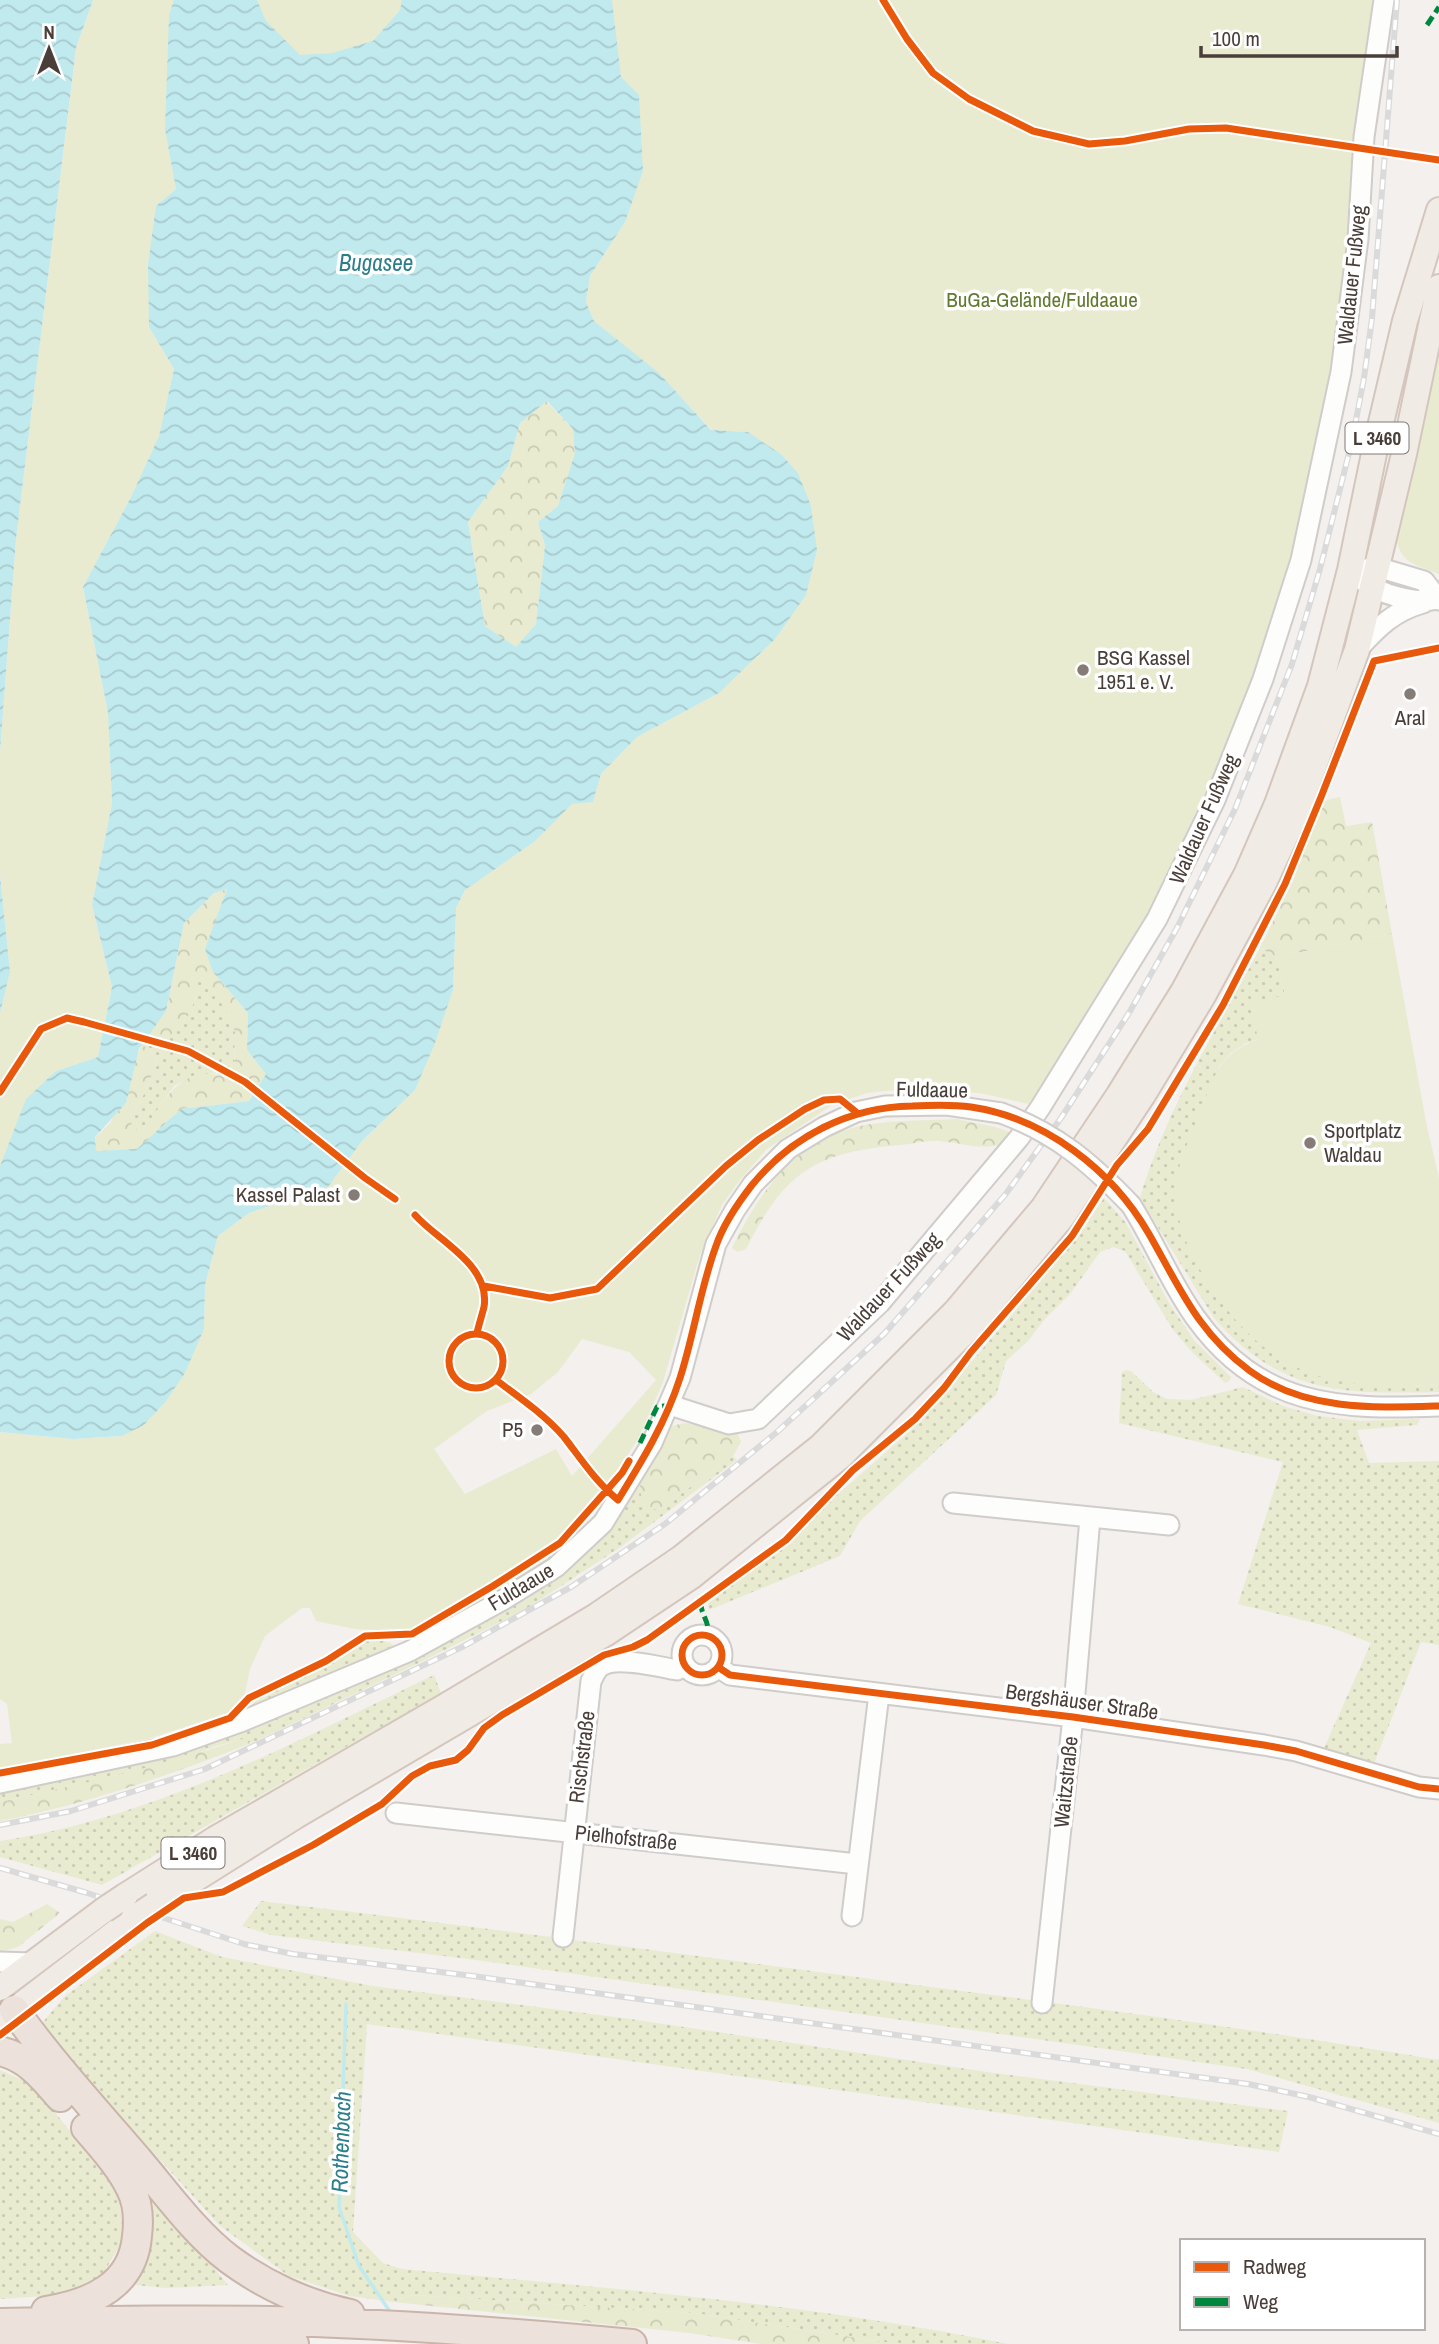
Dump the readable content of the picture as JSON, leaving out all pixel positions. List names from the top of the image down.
{
  "streets": {
    "main road": ["L 3460"],
    "street": [
      "Waldauer Fußweg",
      "Fuldaaue",
      "Bergshäuser Straße",
      "Rischstraße",
      "Waitzstraße",
      "Pielhofstraße"
    ]
  },
  "crossings": [
    ["Waldauer Fußweg", "Fuldaaue"],
    ["Bergshäuser Straße", "Rischstraße"],
    ["Bergshäuser Straße", "Waitzstraße"],
    ["Rischstraße", "Pielhofstraße"]
  ],
  "water": ["Bugasee", "Rothenbach"],
  "parks": ["BuGa-Gelände/Fuldaaue"],
  "places": [
    "BSG Kassel 1951 e. V.",
    "Aral",
    "Sportplatz Waldau",
    "Kassel Palast",
    "P5"
  ],
  "legend": ["Radweg", "Weg"],
  "scale_bar": "100 m",
  "north": "top"
}
